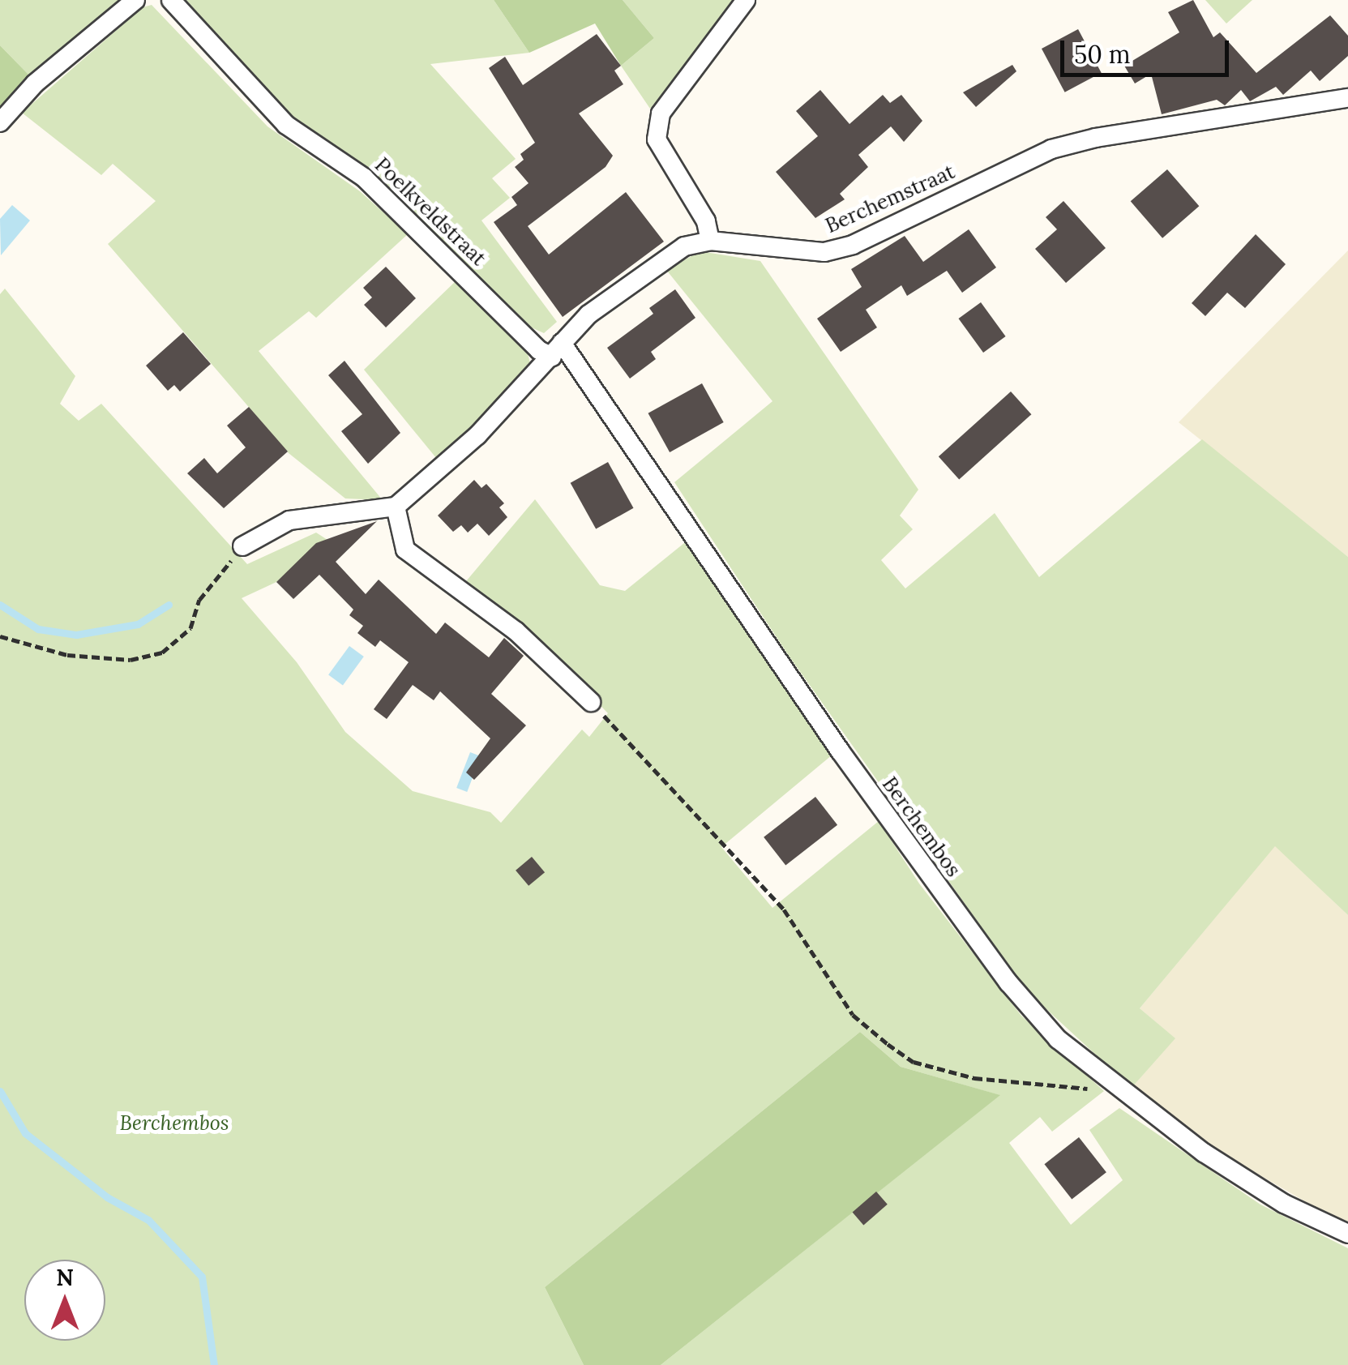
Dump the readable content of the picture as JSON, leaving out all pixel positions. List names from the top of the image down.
{
  "streets": {
    "street": ["Berchemstraat", "Poelkveldstraat", "Berchembos"]
  },
  "crossings": [
    ["Berchemstraat", "Poelkveldstraat"],
    ["Berchemstraat", "Berchembos"],
    ["Poelkveldstraat", "Berchembos"]
  ],
  "parks": ["Berchembos"],
  "scale_bar": "50 m",
  "north": "top"
}
